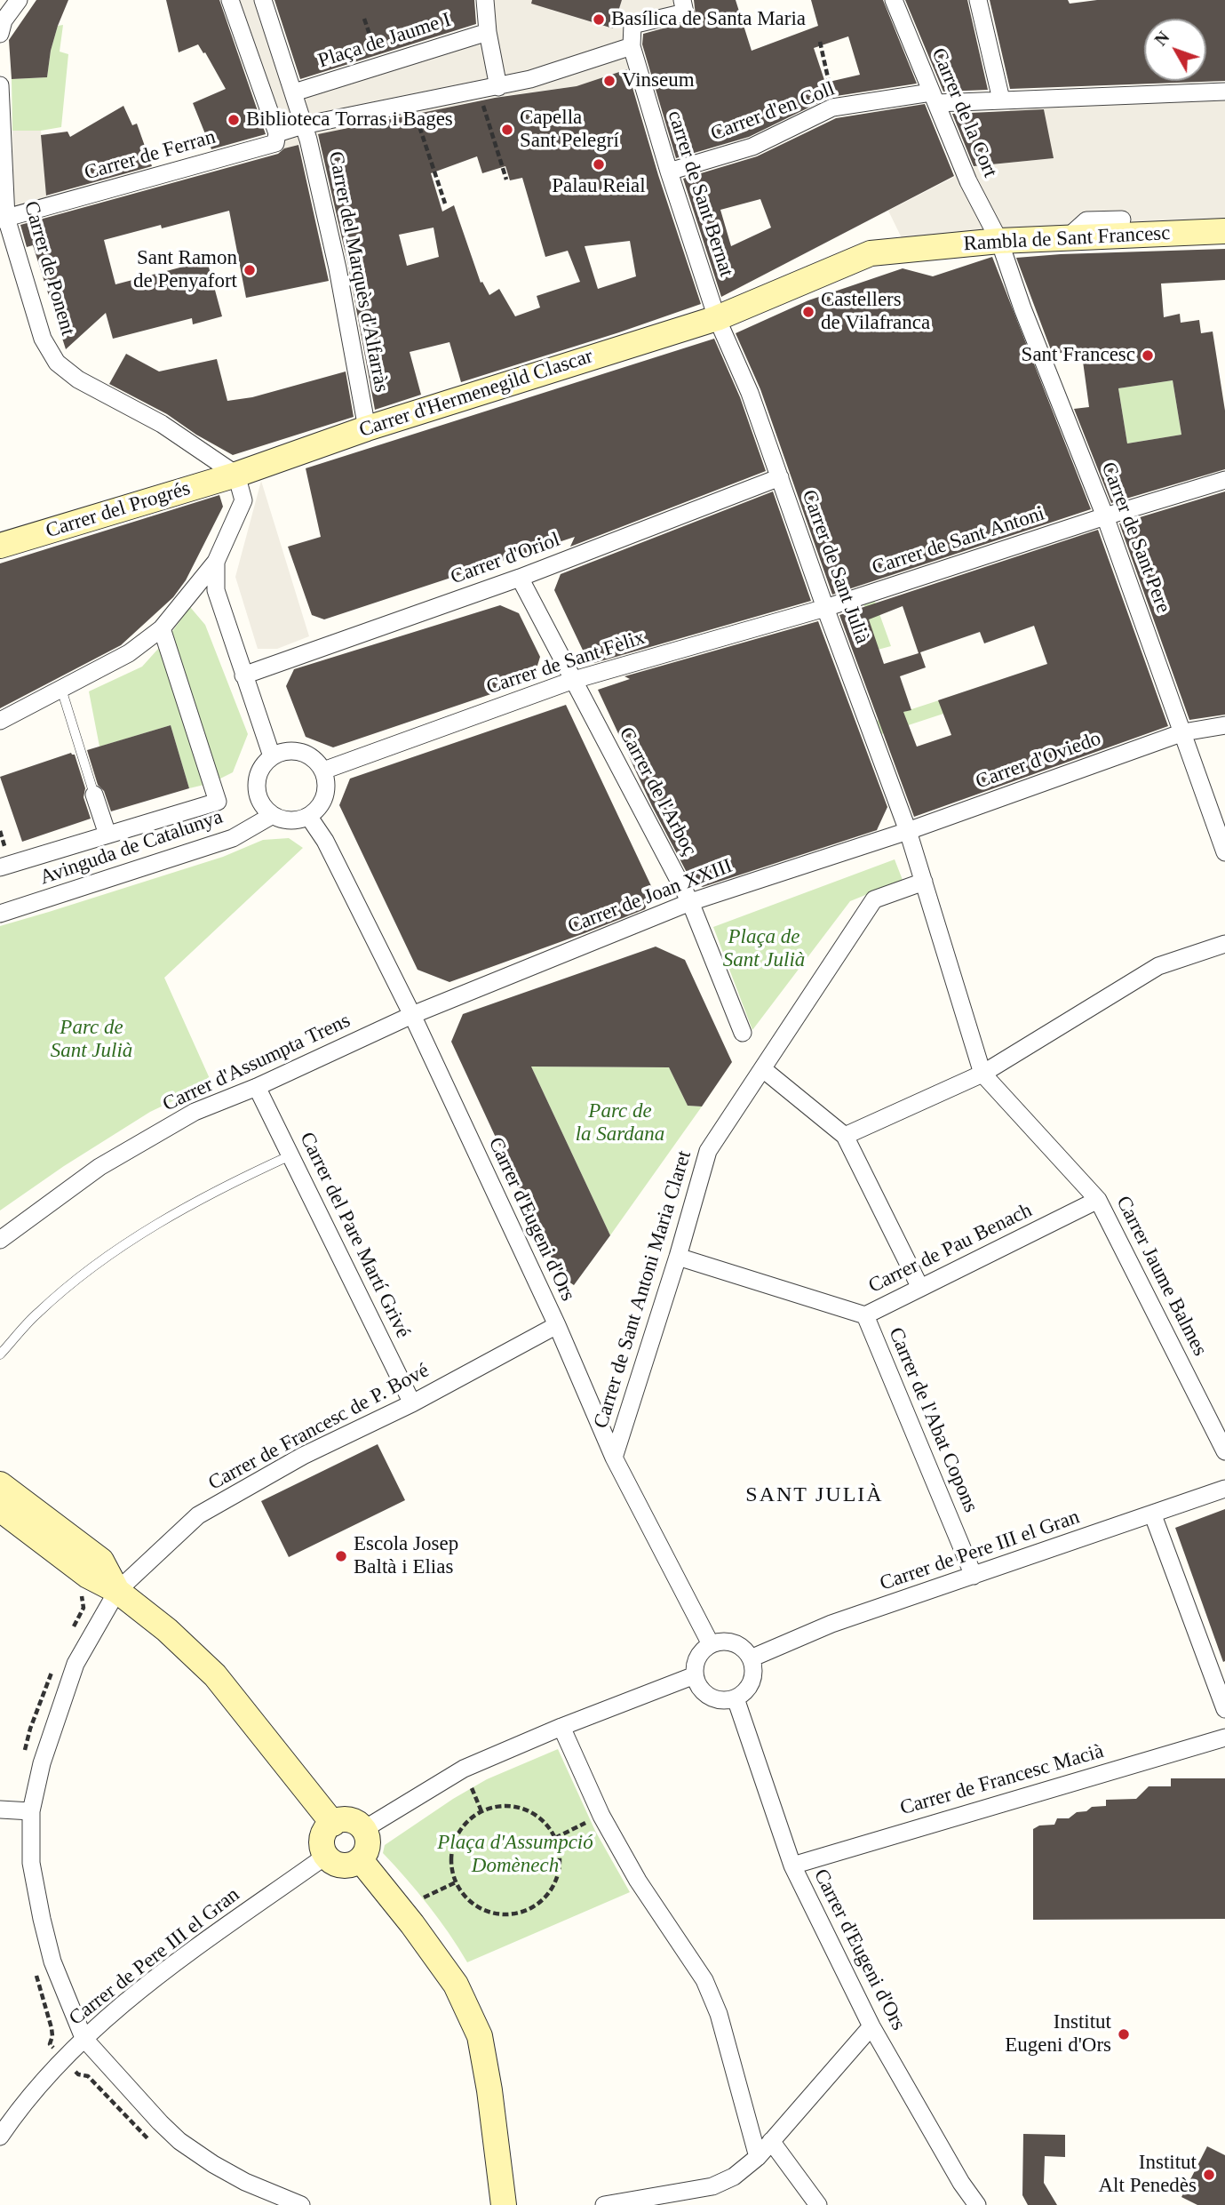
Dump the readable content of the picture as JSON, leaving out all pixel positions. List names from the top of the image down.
{
  "streets": {
    "street": [
      "Plaça de Jaume I",
      "Carrer d'en Coll",
      "Carrer de la Cort",
      "Carrer de Ferran",
      "carrer de Sant Bernat",
      "Rambla de Sant Francesc",
      "Carrer de Ponent",
      "Carrer del Marquès d'Alfarràs",
      "Carrer d'Hermenegild Clascar",
      "Carrer del Progrés",
      "Carrer de Sant Pere",
      "Carrer de Sant Antoni",
      "Carrer d'Oriol",
      "Carrer de Sant Julià",
      "Carrer de Sant Fèlix",
      "Carrer d'Oviedo",
      "Carrer de l'Arboç",
      "Avinguda de Catalunya",
      "Carrer de Joan XXIII",
      "Carrer d'Assumpta Trens",
      "Carrer d'Eugeni d'Ors",
      "Carrer del Pare Martí Grivé",
      "Carrer de Pau Benach",
      "Carrer Jaume Balmes",
      "Carrer de Sant Antoni Maria Claret",
      "Carrer de l'Abat Copons",
      "Carrer de Francesc de P. Bové",
      "Carrer de Pere III el Gran",
      "Carrer de Francesc Macià"
    ]
  },
  "crossings": [
    ["Plaça de Jaume I", "Carrer del Marquès d'Alfarràs"],
    ["Carrer d'en Coll", "Carrer de la Cort"],
    ["Carrer d'en Coll", "carrer de Sant Bernat"],
    ["Carrer de la Cort", "Rambla de Sant Francesc"],
    ["Carrer de la Cort", "Carrer de Sant Pere"],
    ["Carrer de Ferran", "Carrer de Ponent"],
    ["Carrer de Ferran", "Carrer del Marquès d'Alfarràs"],
    ["carrer de Sant Bernat", "Rambla de Sant Francesc"],
    ["carrer de Sant Bernat", "Carrer d'Hermenegild Clascar"],
    ["carrer de Sant Bernat", "Carrer de Sant Julià"],
    ["Rambla de Sant Francesc", "Carrer d'Hermenegild Clascar"],
    ["Rambla de Sant Francesc", "Carrer de Sant Pere"],
    ["Rambla de Sant Francesc", "Carrer de Sant Julià"],
    ["Carrer de Ponent", "Carrer d'Hermenegild Clascar"],
    ["Carrer de Ponent", "Carrer del Progrés"],
    ["Carrer del Marquès d'Alfarràs", "Carrer d'Hermenegild Clascar"],
    ["Carrer d'Hermenegild Clascar", "Carrer del Progrés"],
    ["Carrer d'Hermenegild Clascar", "Carrer de Sant Julià"],
    ["Carrer de Sant Pere", "Carrer de Sant Antoni"],
    ["Carrer de Sant Pere", "Carrer d'Oviedo"],
    ["Carrer de Sant Antoni", "Carrer de Sant Julià"],
    ["Carrer de Sant Antoni", "Carrer de Sant Fèlix"],
    ["Carrer d'Oriol", "Carrer de Sant Julià"],
    ["Carrer d'Oriol", "Carrer de l'Arboç"],
    ["Carrer de Sant Julià", "Carrer de Sant Fèlix"],
    ["Carrer de Sant Julià", "Carrer d'Oviedo"],
    ["Carrer de Sant Julià", "Carrer de Joan XXIII"],
    ["Carrer de Sant Julià", "Carrer Jaume Balmes"],
    ["Carrer de Sant Fèlix", "Carrer de l'Arboç"],
    ["Carrer de Sant Fèlix", "Avinguda de Catalunya"],
    ["Carrer de Sant Fèlix", "Carrer d'Eugeni d'Ors"],
    ["Carrer d'Oviedo", "Carrer de Joan XXIII"],
    ["Carrer d'Oviedo", "Carrer Jaume Balmes"],
    ["Carrer de l'Arboç", "Carrer de Joan XXIII"],
    ["Avinguda de Catalunya", "Carrer d'Eugeni d'Ors"],
    ["Carrer de Joan XXIII", "Carrer d'Assumpta Trens"],
    ["Carrer de Joan XXIII", "Carrer d'Eugeni d'Ors"],
    ["Carrer de Joan XXIII", "Carrer Jaume Balmes"],
    ["Carrer d'Assumpta Trens", "Carrer d'Eugeni d'Ors"],
    ["Carrer d'Assumpta Trens", "Carrer del Pare Martí Grivé"],
    ["Carrer d'Eugeni d'Ors", "Carrer de Sant Antoni Maria Claret"],
    ["Carrer d'Eugeni d'Ors", "Carrer de Francesc de P. Bové"],
    ["Carrer d'Eugeni d'Ors", "Carrer de Pere III el Gran"],
    ["Carrer d'Eugeni d'Ors", "Carrer de Francesc Macià"],
    ["Carrer del Pare Martí Grivé", "Carrer de Francesc de P. Bové"],
    ["Carrer de Pau Benach", "Carrer Jaume Balmes"],
    ["Carrer de Pau Benach", "Carrer de Sant Antoni Maria Claret"],
    ["Carrer de Pau Benach", "Carrer de l'Abat Copons"],
    ["Carrer Jaume Balmes", "Carrer de Sant Antoni Maria Claret"],
    ["Carrer de l'Abat Copons", "Carrer de Pere III el Gran"],
    ["Carrer de Francesc de P. Bové", "Carrer de Pere III el Gran"]
  ],
  "districts": ["SANT JULIÀ"],
  "parks": [
    "Plaça de Sant Julià",
    "Parc de Sant Julià",
    "Parc de la Sardana",
    "Plaça d'Assumpció Domènech"
  ],
  "places": [
    "Basílica de Santa Maria",
    "Vinseum",
    "Biblioteca Torras i Bages",
    "Capella Sant Pelegrí",
    "Palau Reial",
    "Sant Ramon de Penyafort",
    "Castellers de Vilafranca",
    "Sant Francesc",
    "Escola Josep Baltà i Elias",
    "Institut Eugeni d'Ors",
    "Institut Alt Penedès"
  ],
  "north": "top left"
}
